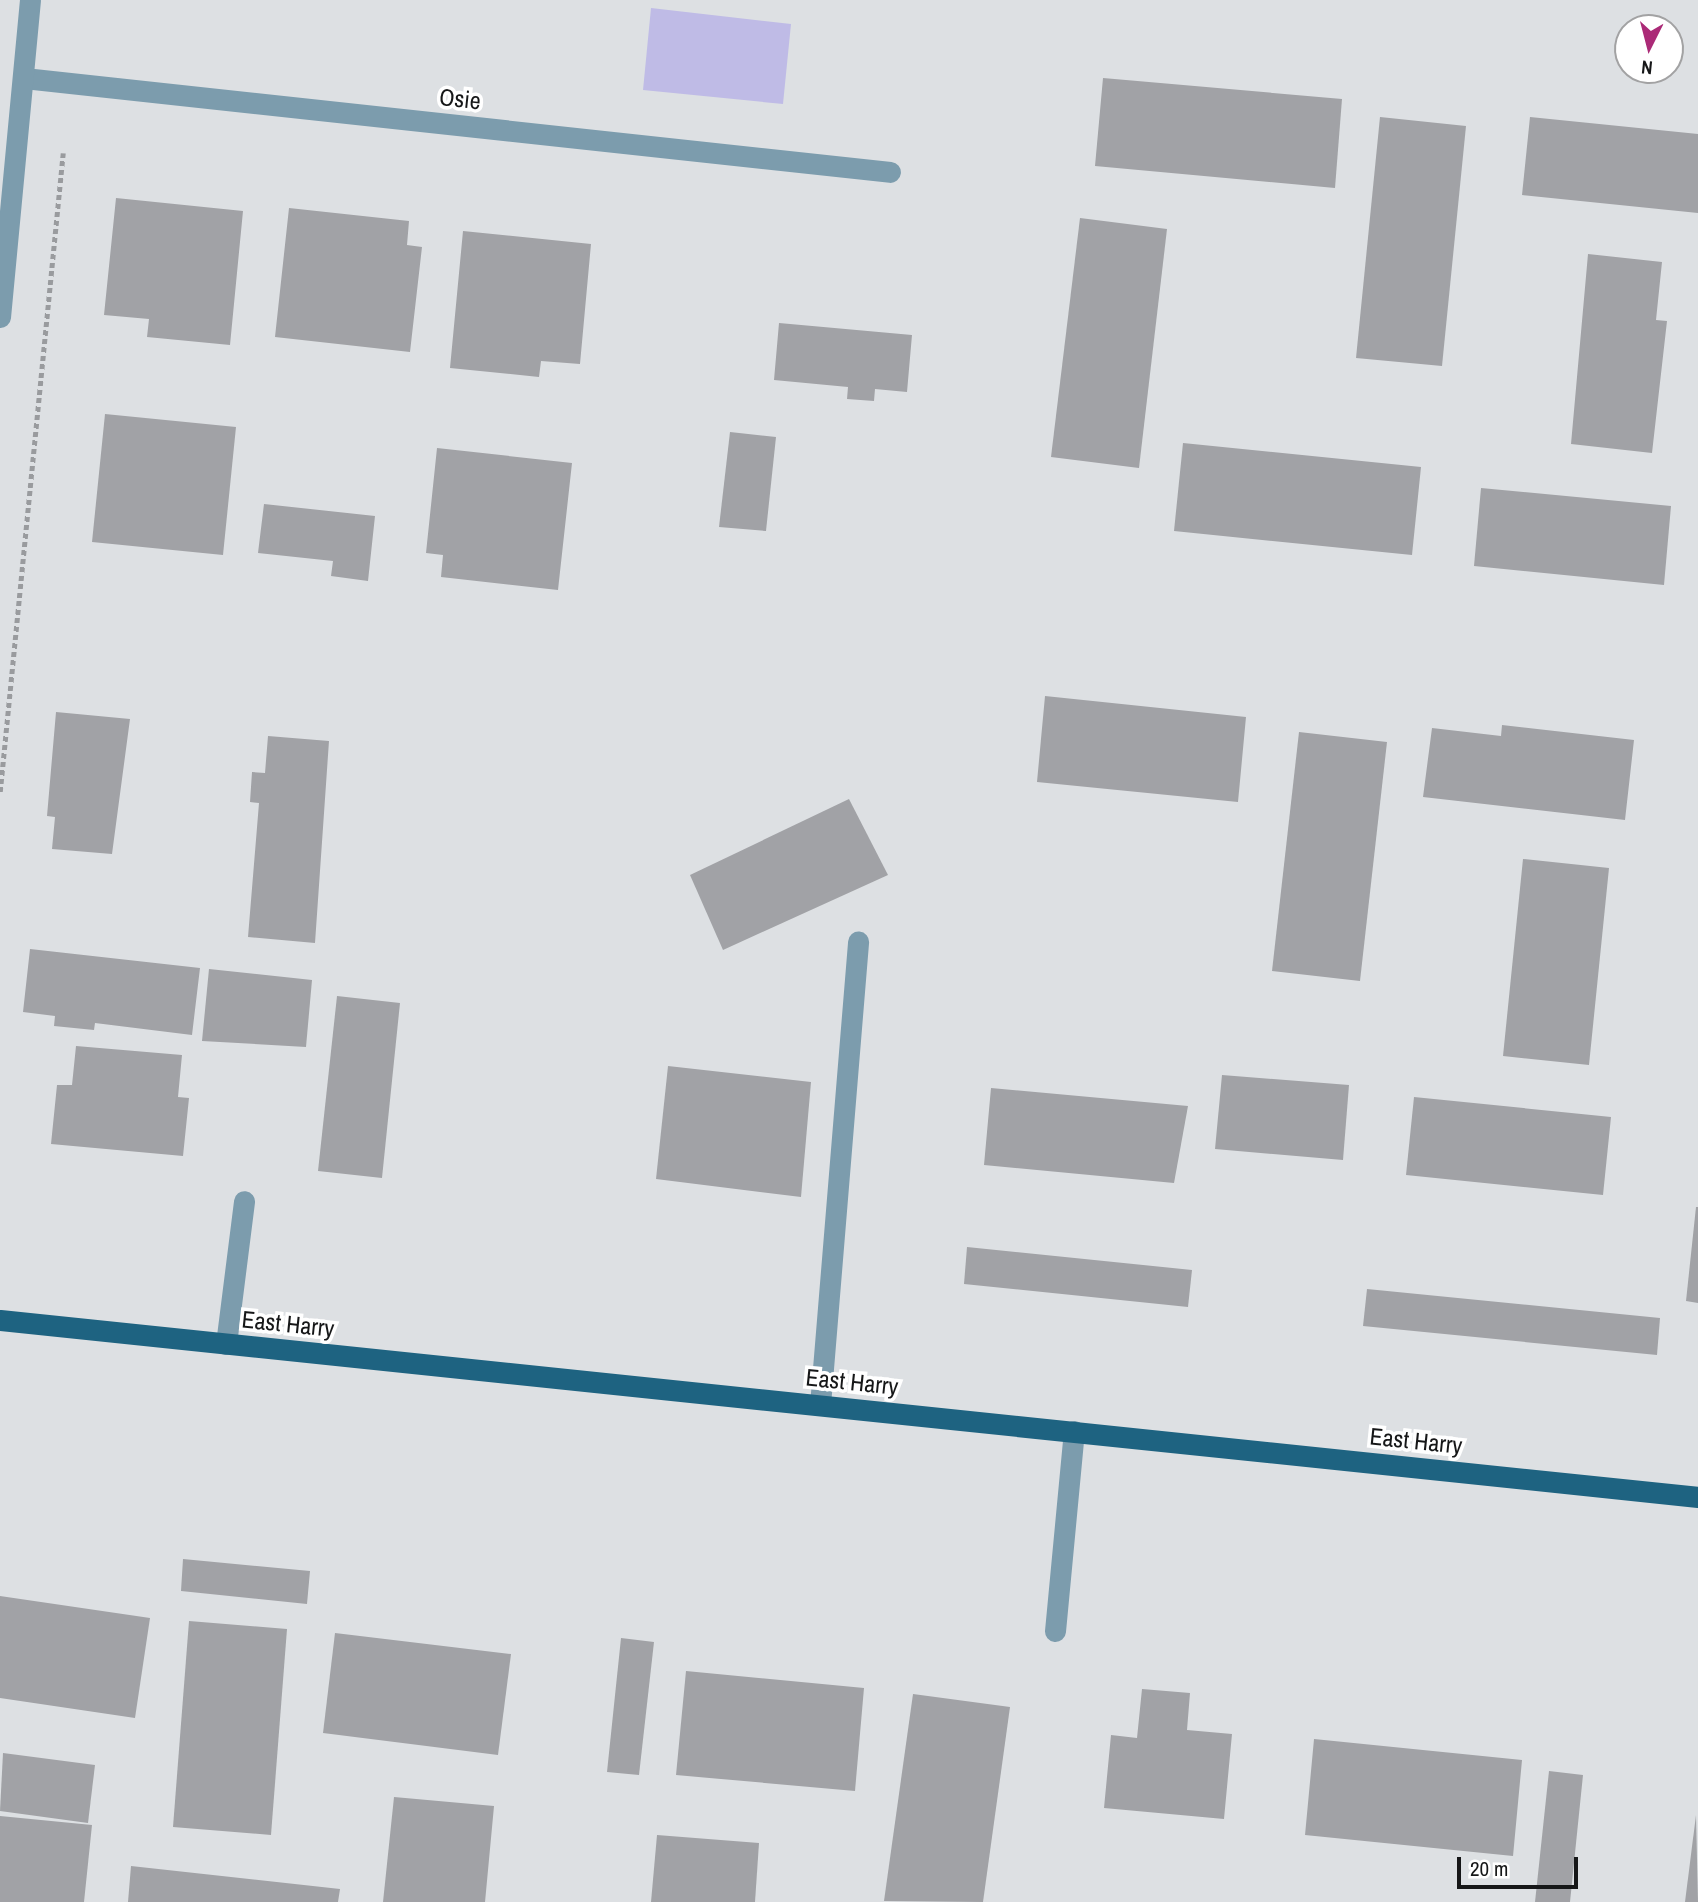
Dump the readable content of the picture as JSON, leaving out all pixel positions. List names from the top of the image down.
{
  "streets": {
    "main road": ["East Harry"],
    "street": ["Osie"]
  },
  "scale_bar": "20 m",
  "north": "bottom"
}
